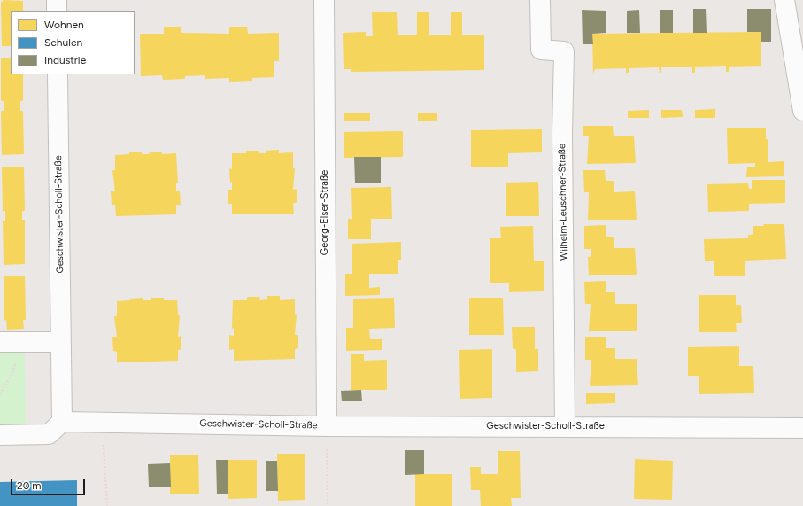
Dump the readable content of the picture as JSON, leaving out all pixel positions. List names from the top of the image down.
{
  "streets": {
    "street": ["Wilhelm-Leuschner-Straße", "Georg-Elser-Straße", "Geschwister-Scholl-Straße"]
  },
  "crossings": [
    ["Wilhelm-Leuschner-Straße", "Geschwister-Scholl-Straße"],
    ["Georg-Elser-Straße", "Geschwister-Scholl-Straße"]
  ],
  "legend": ["Wohnen", "Schulen", "Industrie"],
  "scale_bar": "20 m"
}
